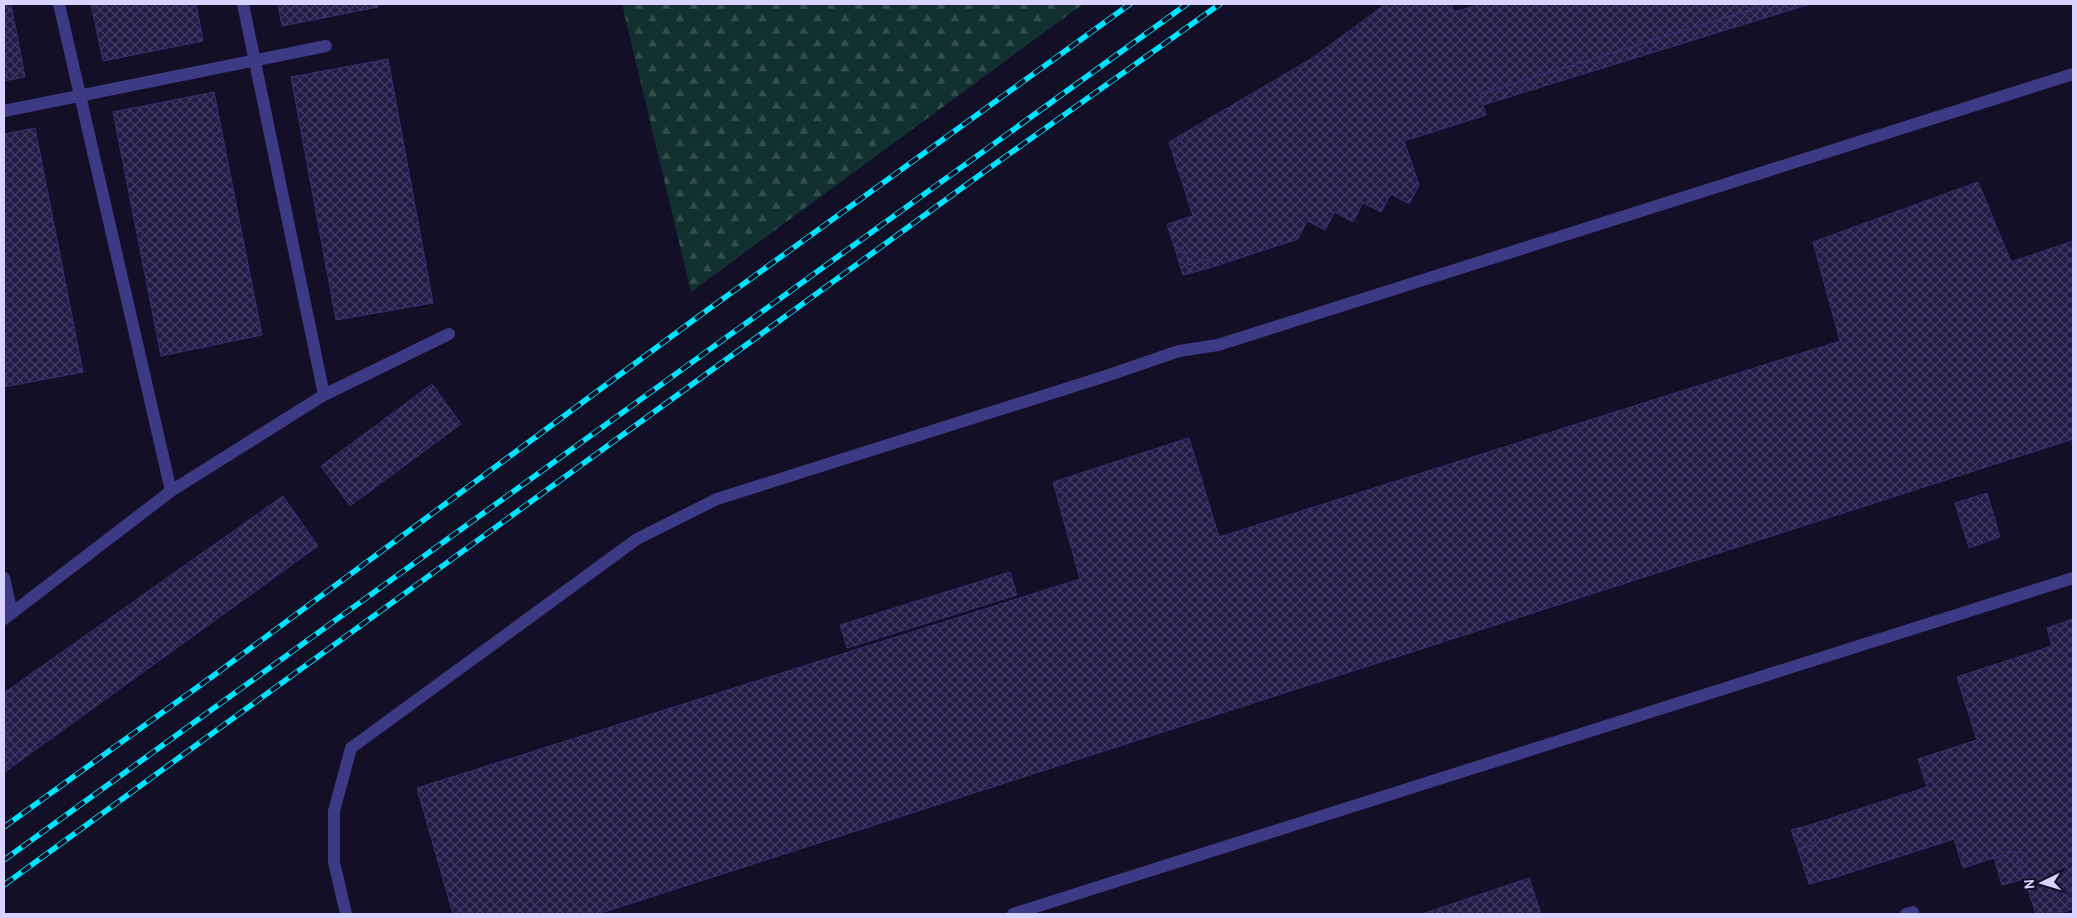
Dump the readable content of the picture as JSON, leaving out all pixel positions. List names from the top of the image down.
{
  "north": "left"
}
